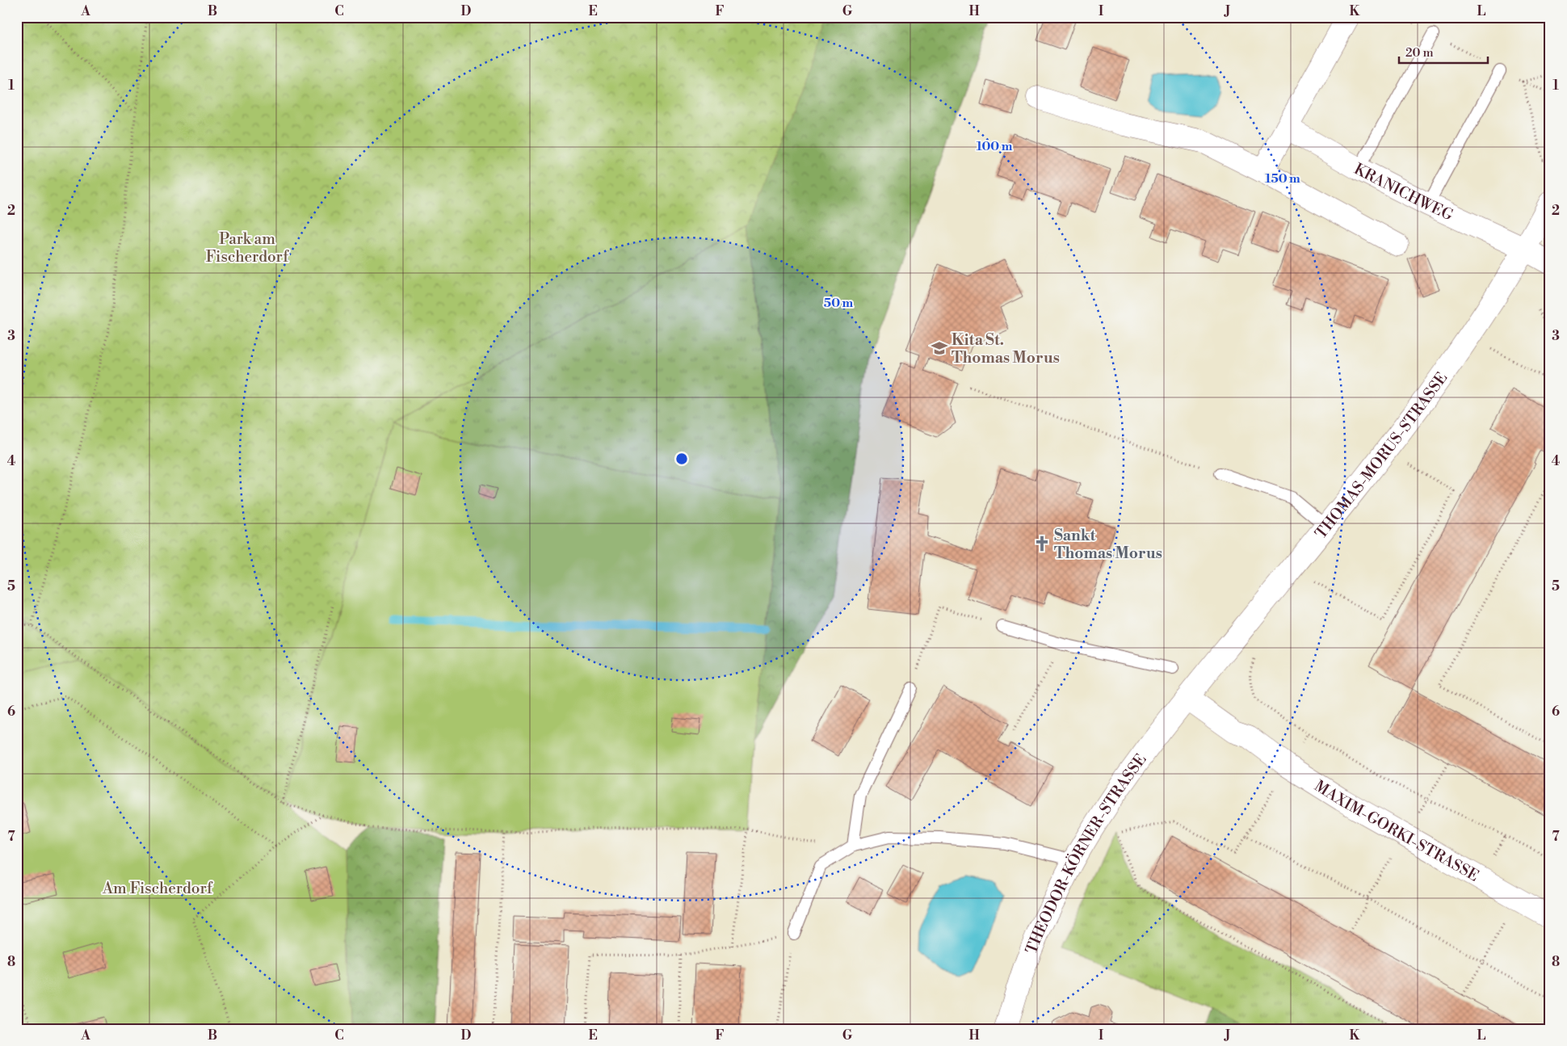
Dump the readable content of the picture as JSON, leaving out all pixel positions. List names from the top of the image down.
{
  "streets": {
    "street": [
      "KRANICHWEG",
      "THOMAS-MORUS-STRASSE",
      "MAXIM-GORKI-STRASSE",
      "THEODOR-KÖRNER-STRASSE"
    ]
  },
  "crossings": [
    ["KRANICHWEG", "THOMAS-MORUS-STRASSE"],
    ["THOMAS-MORUS-STRASSE", "MAXIM-GORKI-STRASSE"],
    ["THOMAS-MORUS-STRASSE", "THEODOR-KÖRNER-STRASSE"],
    ["MAXIM-GORKI-STRASSE", "THEODOR-KÖRNER-STRASSE"]
  ],
  "parks": ["Park am Fischerdorf", "Am Fischerdorf"],
  "places": {
    "school or university": ["Kita St. Thomas Morus"],
    "church": ["Sankt Thomas Morus"]
  },
  "scale_bar": "20 m",
  "grid": {
    "columns": [
      "A",
      "B",
      "C",
      "D",
      "E",
      "F",
      "G",
      "H",
      "I",
      "J",
      "K",
      "L"
    ],
    "rows": [
      "1",
      "2",
      "3",
      "4",
      "5",
      "6",
      "7",
      "8"
    ]
  },
  "rings": ["100 m", "150 m", "50 m"]
}
